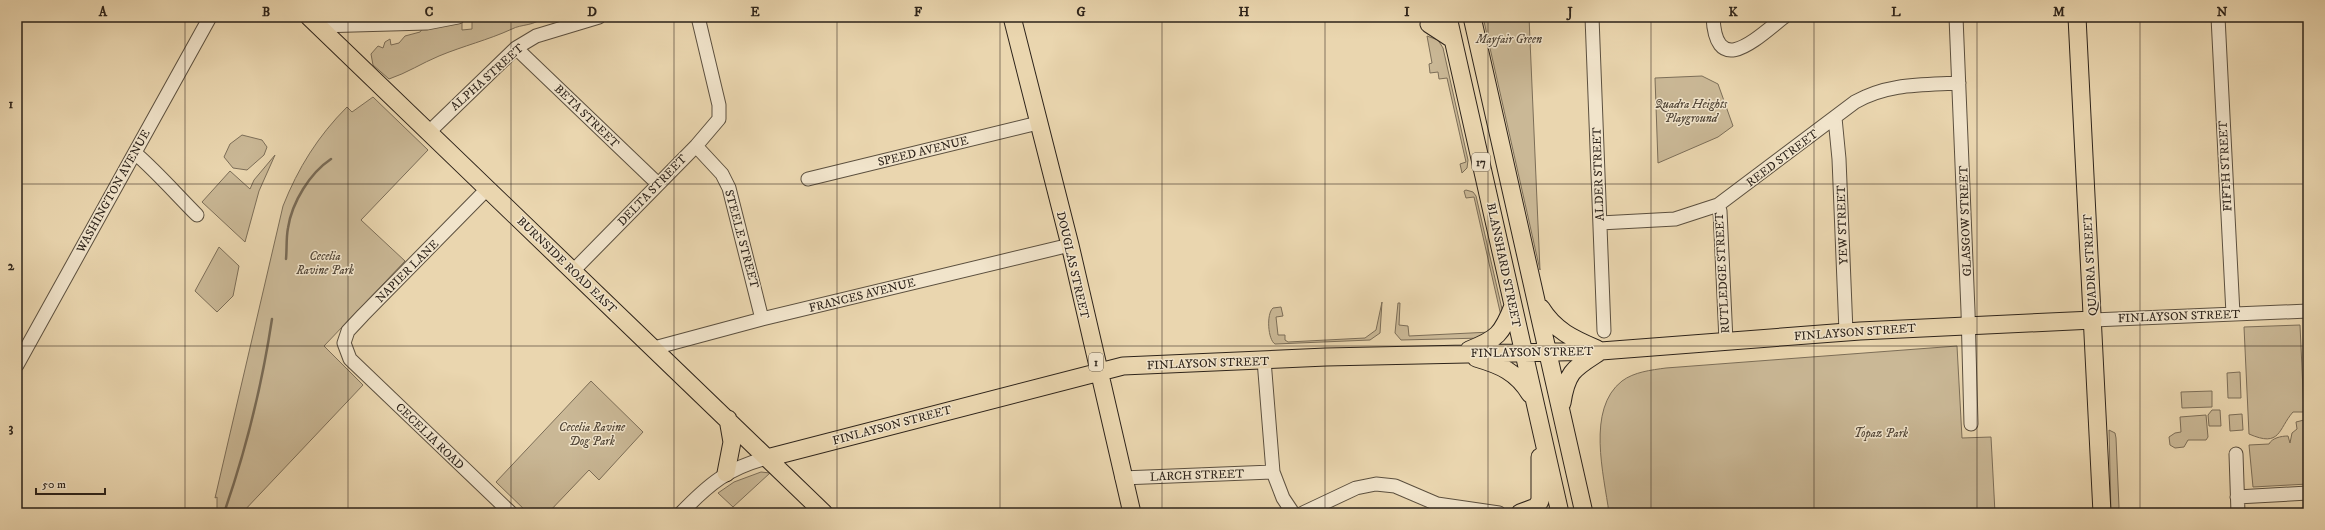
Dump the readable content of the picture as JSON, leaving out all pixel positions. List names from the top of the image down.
{
  "streets": {
    "main road": [
      "17",
      "BURNSIDE ROAD EAST",
      "DOUGLAS STREET",
      "BLANSHARD STREET",
      "QUADRA STREET",
      "FINLAYSON STREET",
      "1"
    ],
    "street": [
      "ALPHA STREET",
      "BETA STREET",
      "SPEED AVENUE",
      "REED STREET",
      "FIFTH STREET",
      "ALDER STREET",
      "DELTA STREET",
      "WASHINGTON AVENUE",
      "GLASGOW STREET",
      "YEW STREET",
      "STEELE STREET",
      "NAPIER LANE",
      "RUTLEDGE STREET",
      "FRANCES AVENUE",
      "CECELIA ROAD",
      "LARCH STREET"
    ]
  },
  "crossings": [
    ["ALPHA STREET", "BETA STREET"],
    ["ALPHA STREET", "BURNSIDE ROAD EAST"],
    ["BETA STREET", "DELTA STREET"],
    ["SPEED AVENUE", "DOUGLAS STREET"],
    ["REED STREET", "ALDER STREET"],
    ["REED STREET", "GLASGOW STREET"],
    ["REED STREET", "YEW STREET"],
    ["REED STREET", "RUTLEDGE STREET"],
    ["FIFTH STREET", "FINLAYSON STREET"],
    ["DELTA STREET", "STEELE STREET"],
    ["DELTA STREET", "BURNSIDE ROAD EAST"],
    ["GLASGOW STREET", "FINLAYSON STREET"],
    ["YEW STREET", "FINLAYSON STREET"],
    ["STEELE STREET", "FRANCES AVENUE"],
    ["BURNSIDE ROAD EAST", "NAPIER LANE"],
    ["BURNSIDE ROAD EAST", "FRANCES AVENUE"],
    ["BURNSIDE ROAD EAST", "FINLAYSON STREET"],
    ["DOUGLAS STREET", "FRANCES AVENUE"],
    ["DOUGLAS STREET", "FINLAYSON STREET"],
    ["DOUGLAS STREET", "LARCH STREET"],
    ["BLANSHARD STREET", "FINLAYSON STREET"],
    ["QUADRA STREET", "FINLAYSON STREET"],
    ["NAPIER LANE", "CECELIA ROAD"],
    ["RUTLEDGE STREET", "FINLAYSON STREET"]
  ],
  "parks": [
    "Mayfair Green",
    "Quadra Heights Playground",
    "Cecelia Ravine Park",
    "Cecelia Ravine Dog Park",
    "Topaz Park"
  ],
  "scale_bar": "50 m",
  "grid": {
    "columns": [
      "A",
      "B",
      "C",
      "D",
      "E",
      "F",
      "G",
      "H",
      "I",
      "J",
      "K",
      "L",
      "M",
      "N"
    ],
    "rows": ["1", "2", "3"]
  }
}
